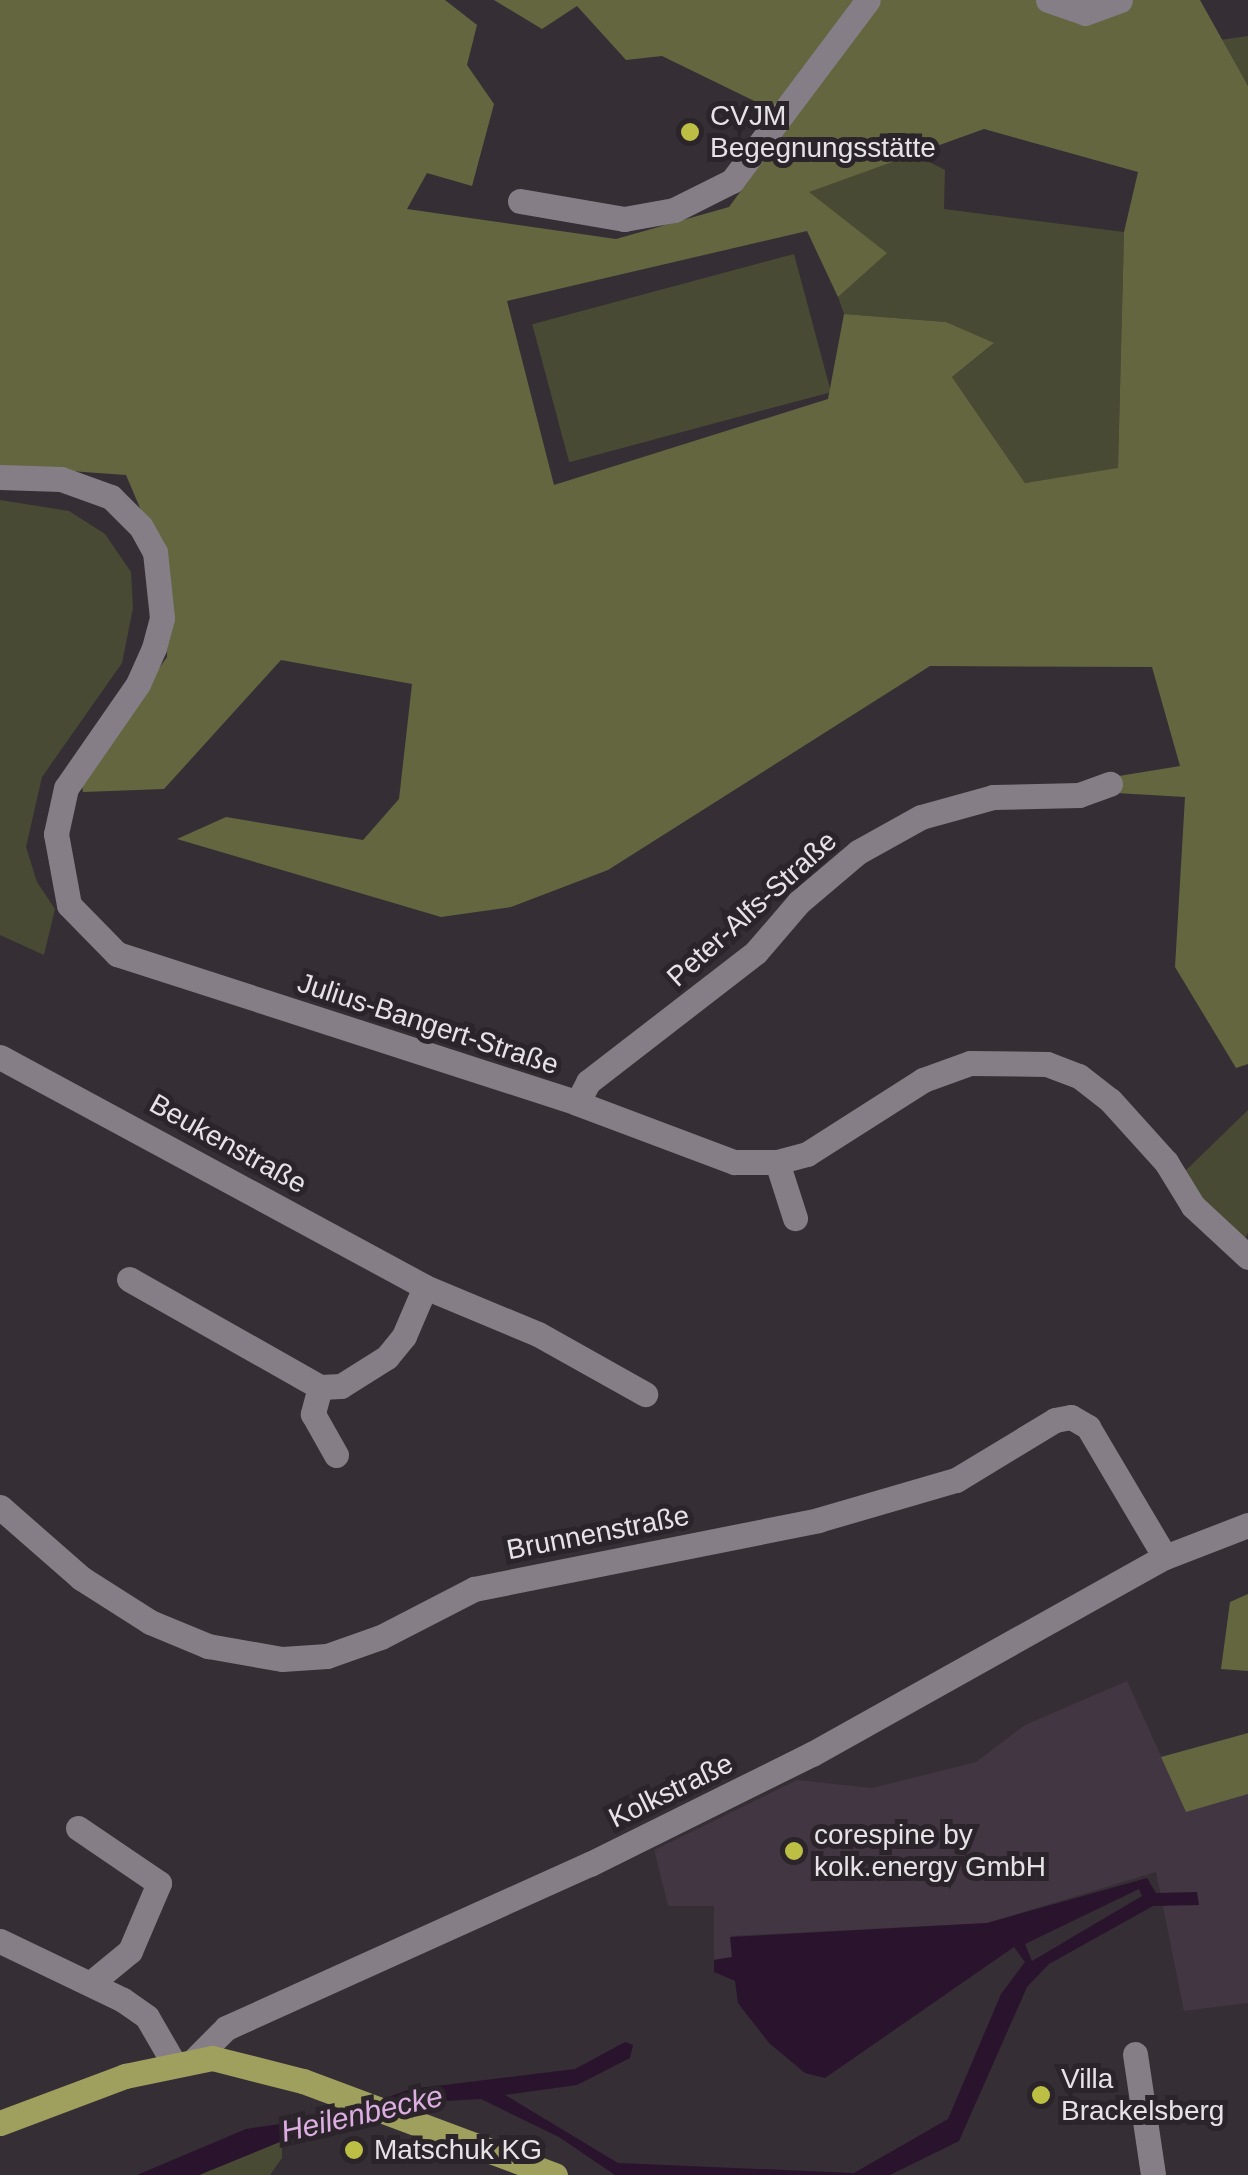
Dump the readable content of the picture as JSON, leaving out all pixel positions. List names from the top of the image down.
{
  "streets": {
    "street": [
      "Peter-Alfs-Straße",
      "Julius-Bangert-Straße",
      "Beukenstraße",
      "Brunnenstraße",
      "Kolkstraße"
    ]
  },
  "crossings": [
    ["Peter-Alfs-Straße", "Julius-Bangert-Straße"],
    ["Brunnenstraße", "Kolkstraße"]
  ],
  "water": ["Heilenbecke"],
  "places": [
    "CVJM Begegnungsstätte",
    "corespine by kolk.energy GmbH",
    "Villa Brackelsberg",
    "Matschuk KG"
  ]
}
